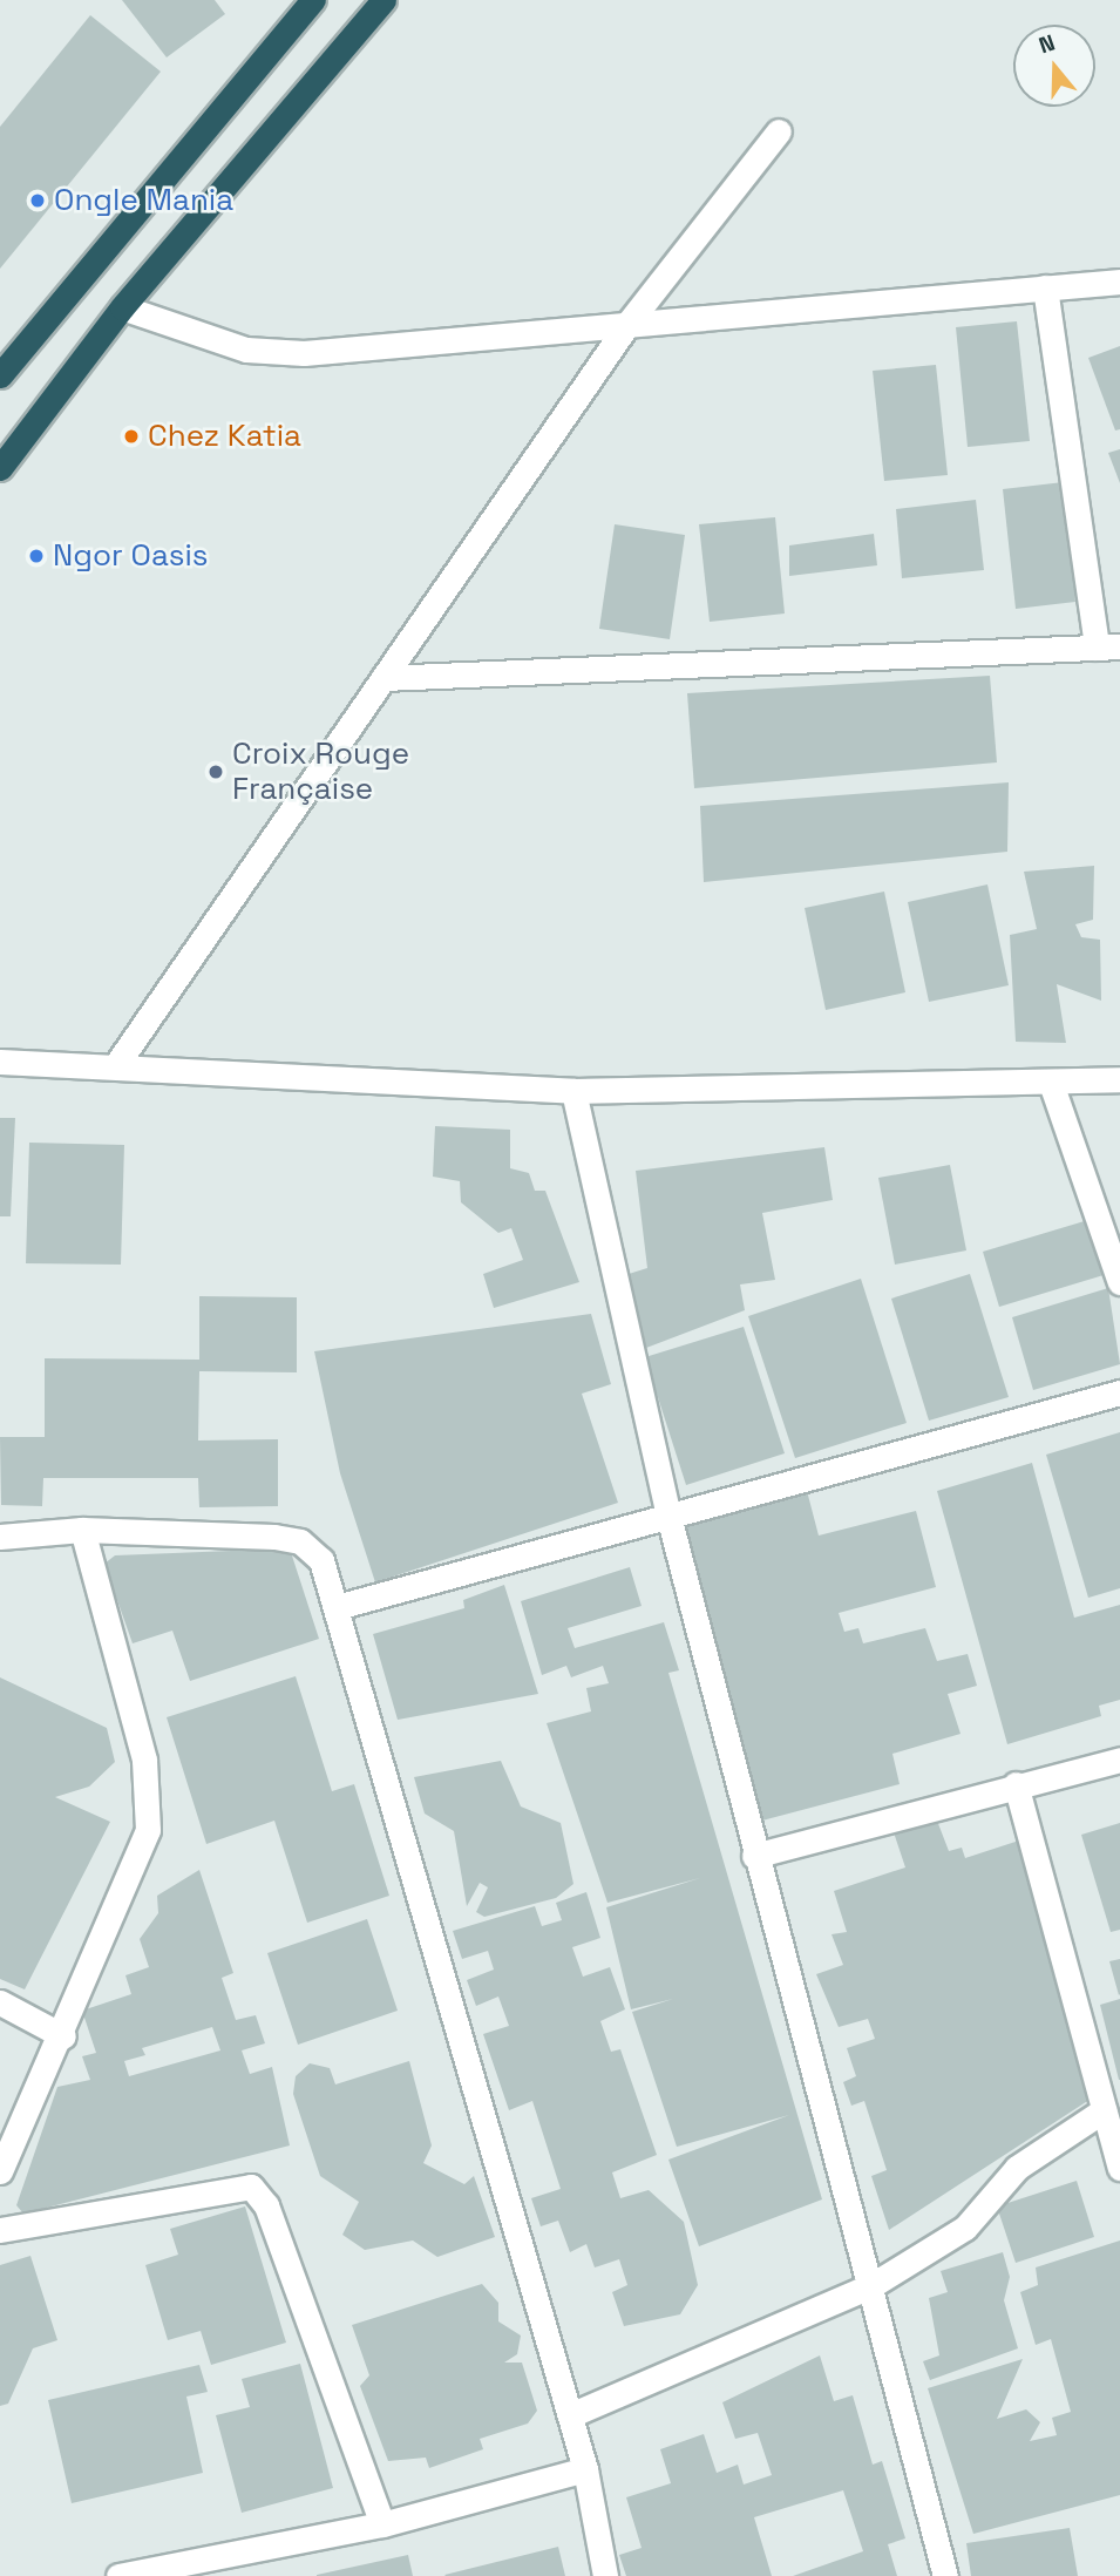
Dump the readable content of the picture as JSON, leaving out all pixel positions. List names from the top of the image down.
{
  "places": [
    "Ongle Mania",
    "Chez Katia",
    "Ngor Oasis",
    "Croix Rouge Française"
  ],
  "north": "top"
}
